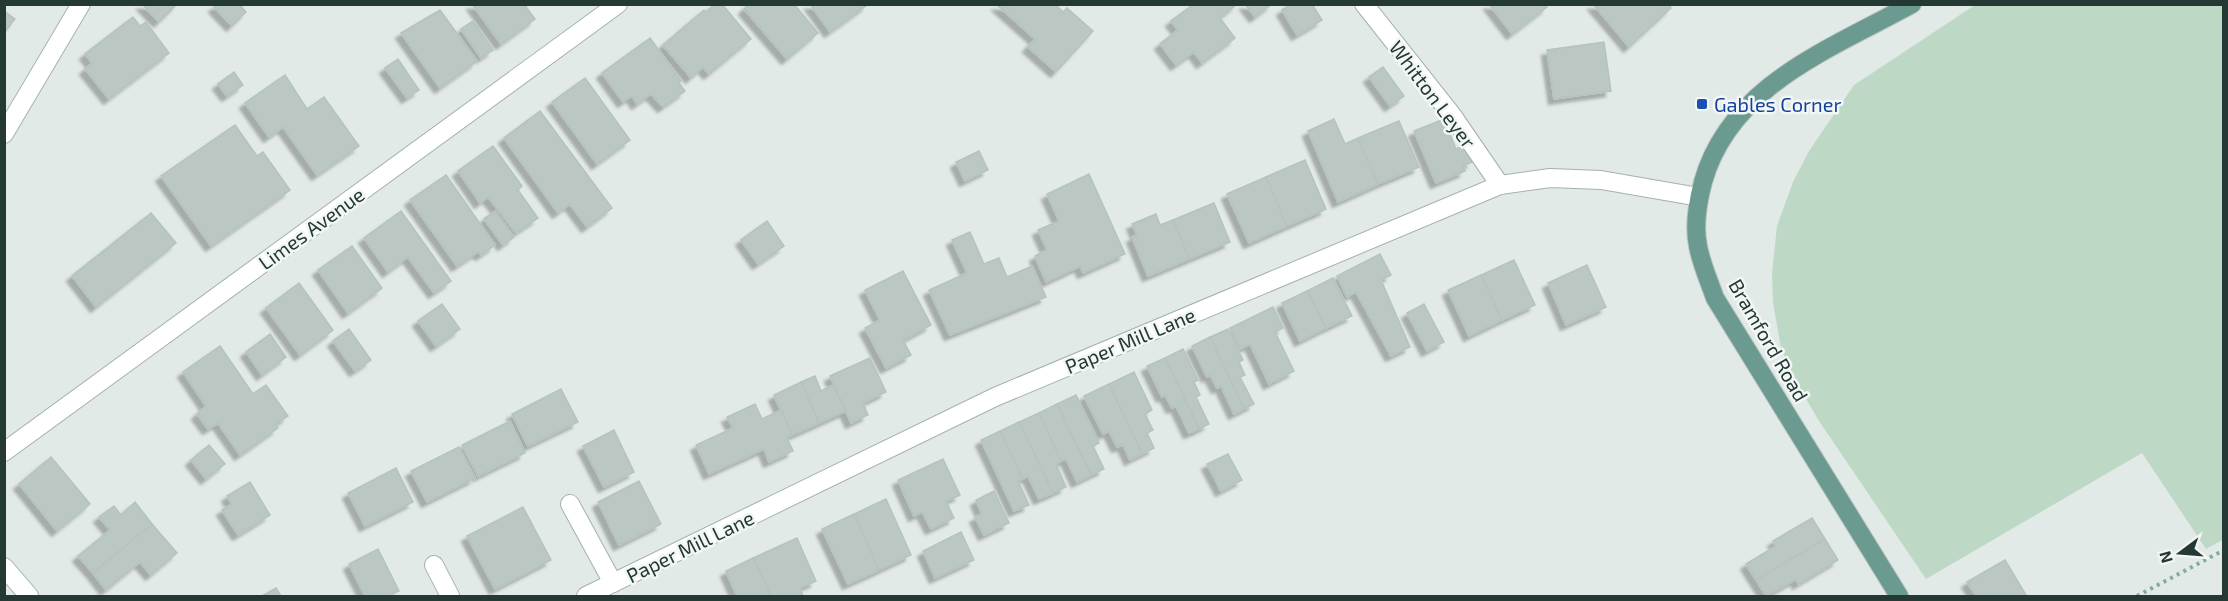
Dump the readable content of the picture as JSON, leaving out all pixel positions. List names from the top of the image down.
{
  "streets": {
    "main road": ["Bramford Road"],
    "street": ["Whitton Leyer", "Limes Avenue", "Paper Mill Lane"]
  },
  "crossings": [
    ["Whitton Leyer", "Paper Mill Lane"],
    ["Paper Mill Lane", "Bramford Road"]
  ],
  "places": {
    "transit": ["Gables Corner"]
  },
  "north": "left"
}
